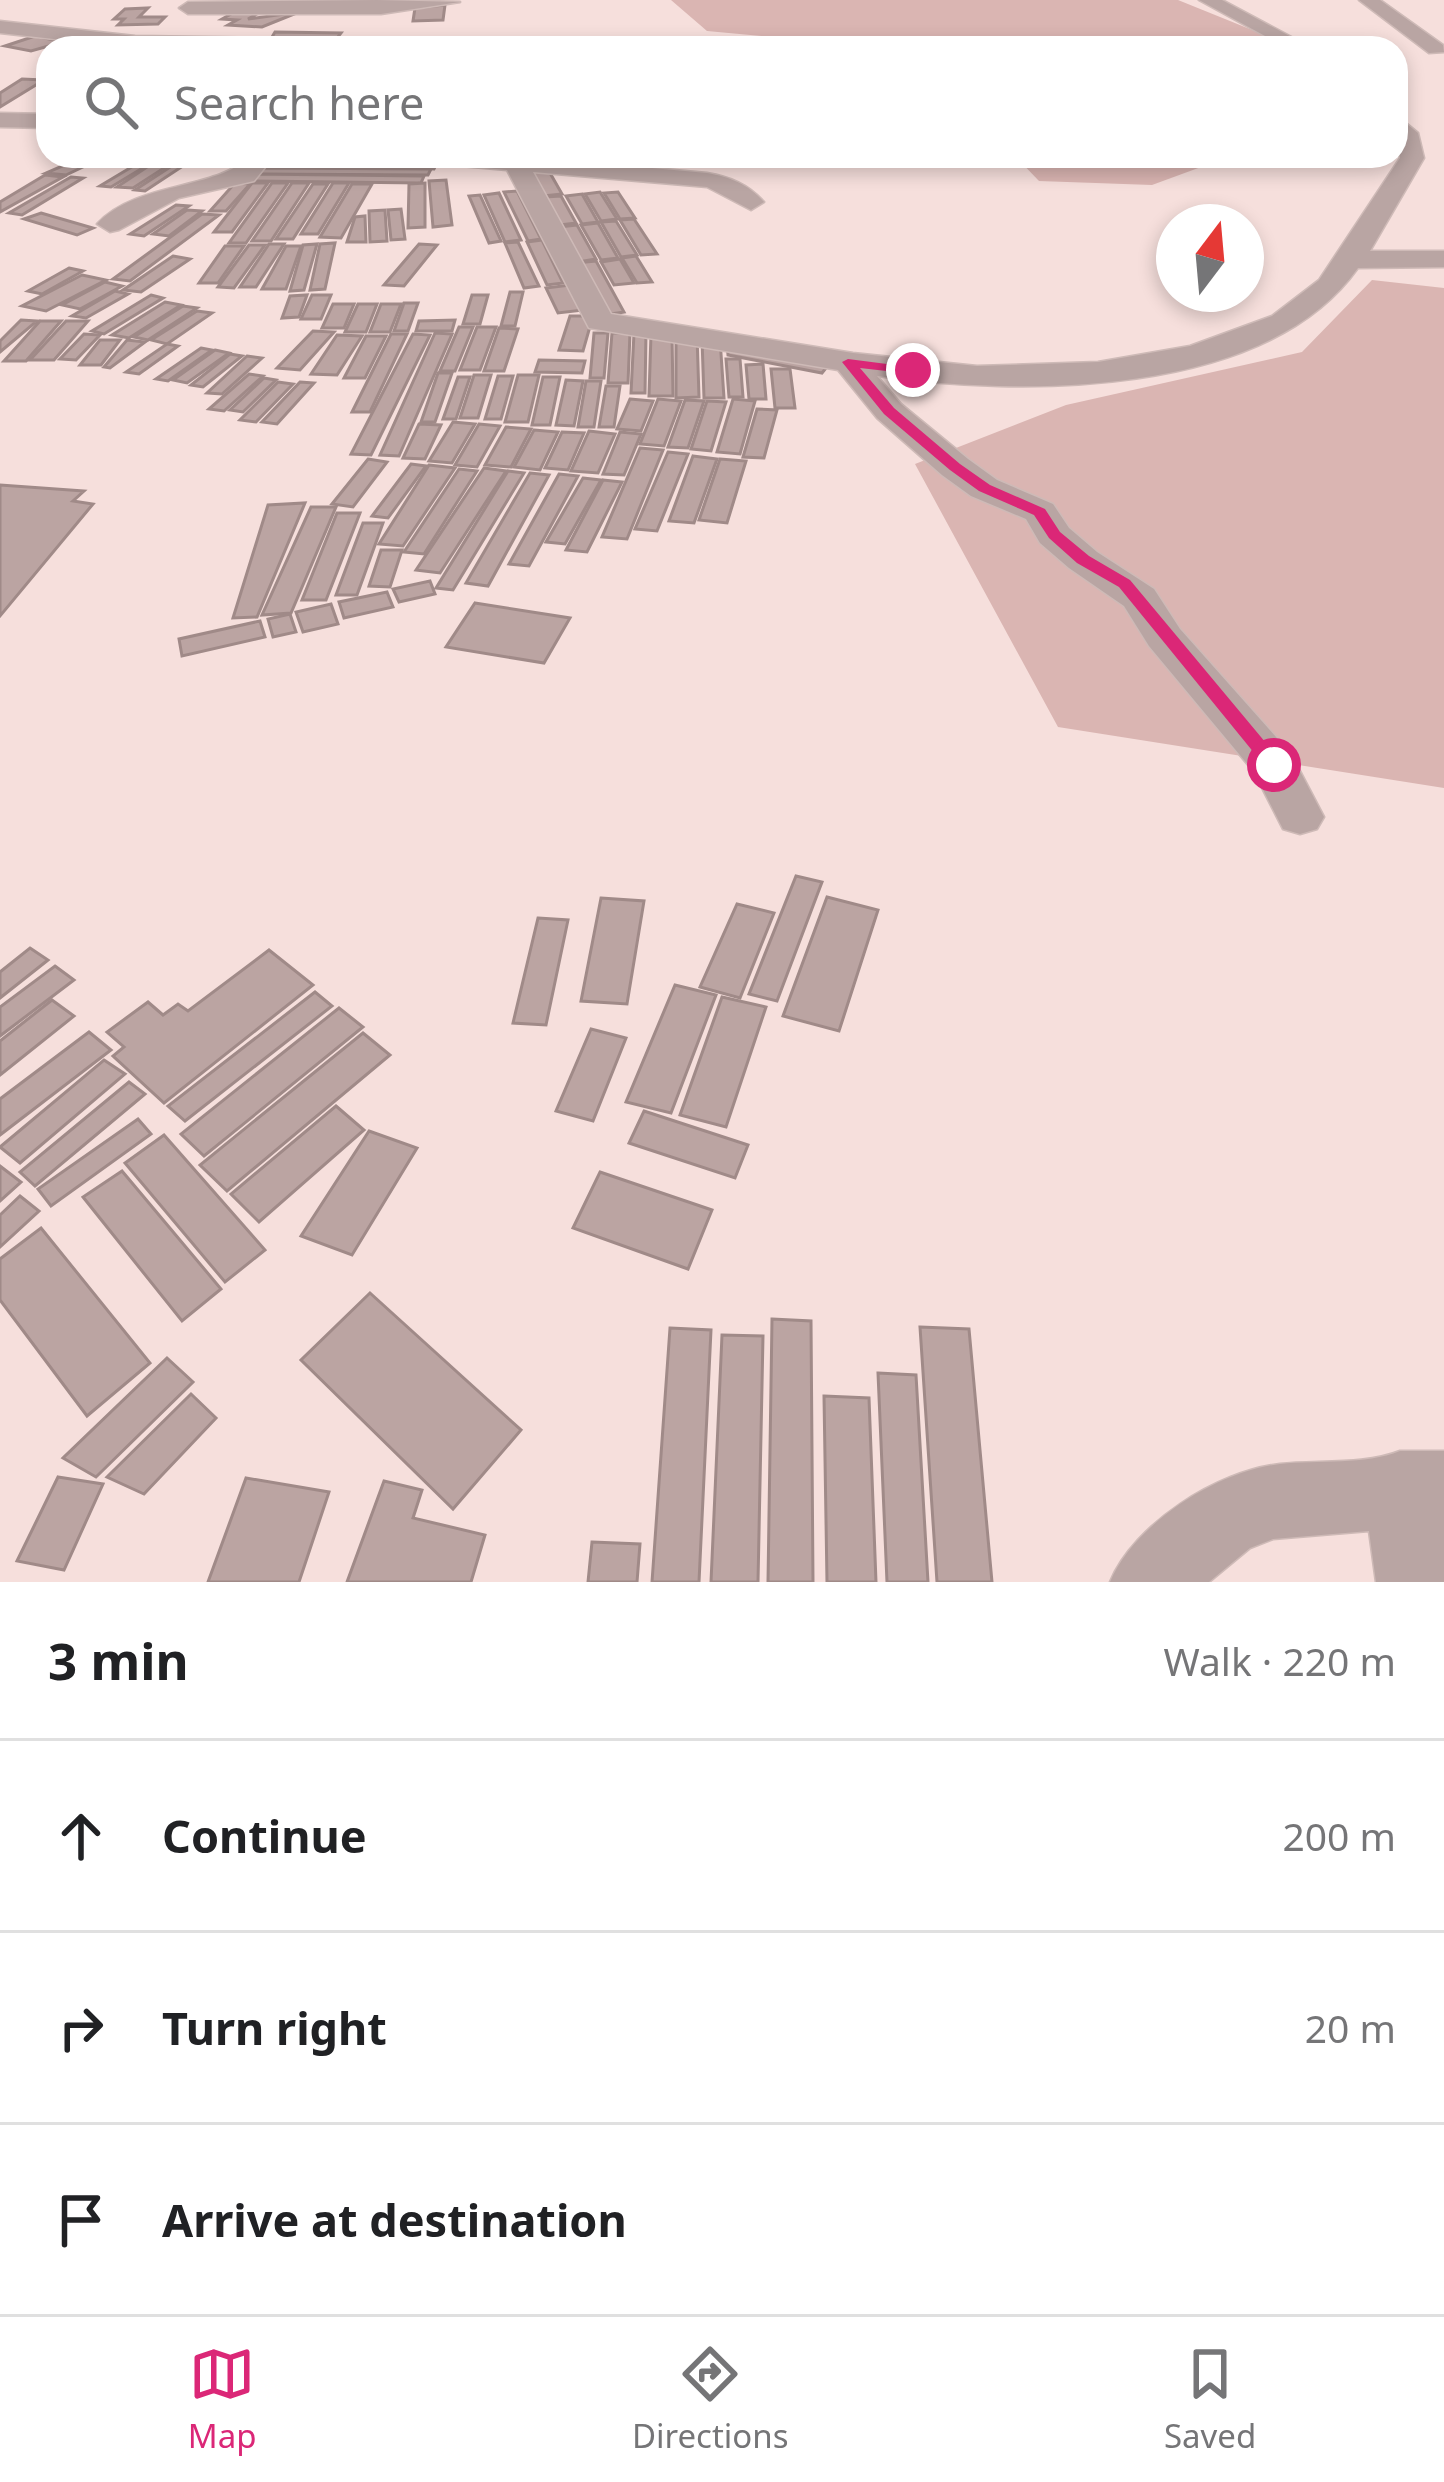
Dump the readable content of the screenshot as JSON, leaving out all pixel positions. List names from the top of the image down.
{
  "north": "top",
  "page": {
    "search": "Search here",
    "heading": ["3 min", "Walk · 220 m"],
    "list": [
      ["Continue", "200 m"],
      ["Turn right", "20 m"],
      "Arrive at destination"
    ],
    "nav": ["Map", "Directions", "Saved"]
  }
}
